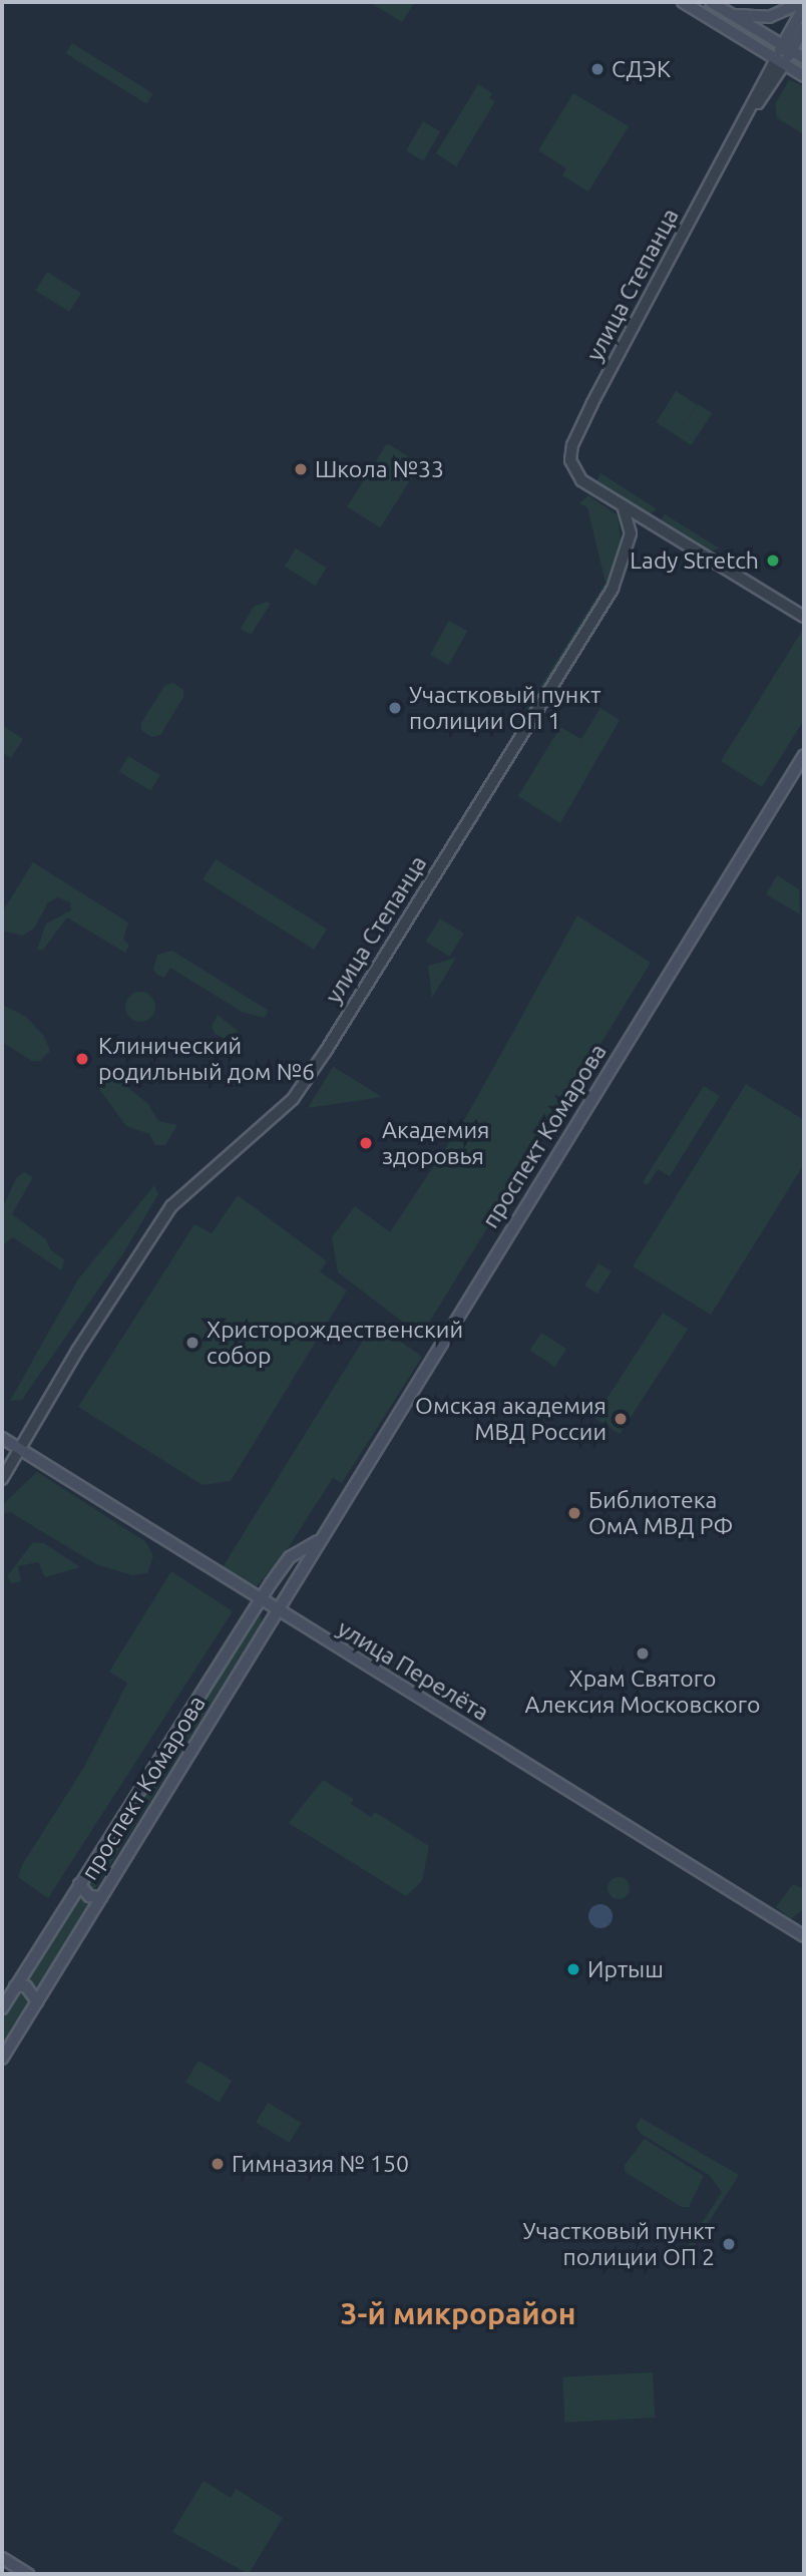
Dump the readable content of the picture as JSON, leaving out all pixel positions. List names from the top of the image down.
{
  "streets": {
    "main road": ["проспект Комарова", "улица Перелёта"],
    "street": ["улица Степанца"]
  },
  "crossings": [
    ["улица Степанца", "улица Перелёта"],
    ["проспект Комарова", "улица Перелёта"]
  ],
  "districts": ["3-й микрорайон"],
  "places": [
    "СДЭК",
    "Школа №33",
    "Lady Stretch",
    "Участковый пункт полиции ОП 1",
    "Клинический родильный дом №6",
    "Академия здоровья",
    "Христорождественский собор",
    "Омская академия МВД России",
    "Библиотека ОмА МВД РФ",
    "Храм Святого Алексия Московского",
    "Иртыш",
    "Гимназия № 150",
    "Участковый пункт полиции ОП 2"
  ]
}
